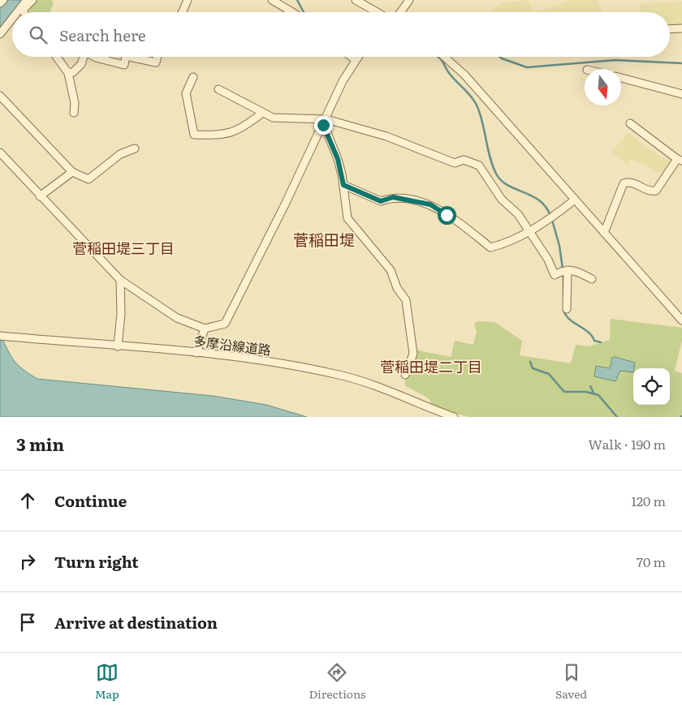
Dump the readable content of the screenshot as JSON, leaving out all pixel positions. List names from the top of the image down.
{
  "streets": {
    "street": ["多摩沿線道路"]
  },
  "districts": ["菅稲田堤", "菅稲田堤三丁目", "菅稲田堤二丁目"],
  "north": "bottom",
  "page": {
    "search": "Search here",
    "heading": ["3 min", "Walk · 190 m"],
    "list": [
      ["Continue", "120 m"],
      ["Turn right", "70 m"],
      "Arrive at destination"
    ],
    "nav": ["Map", "Directions", "Saved"]
  }
}
